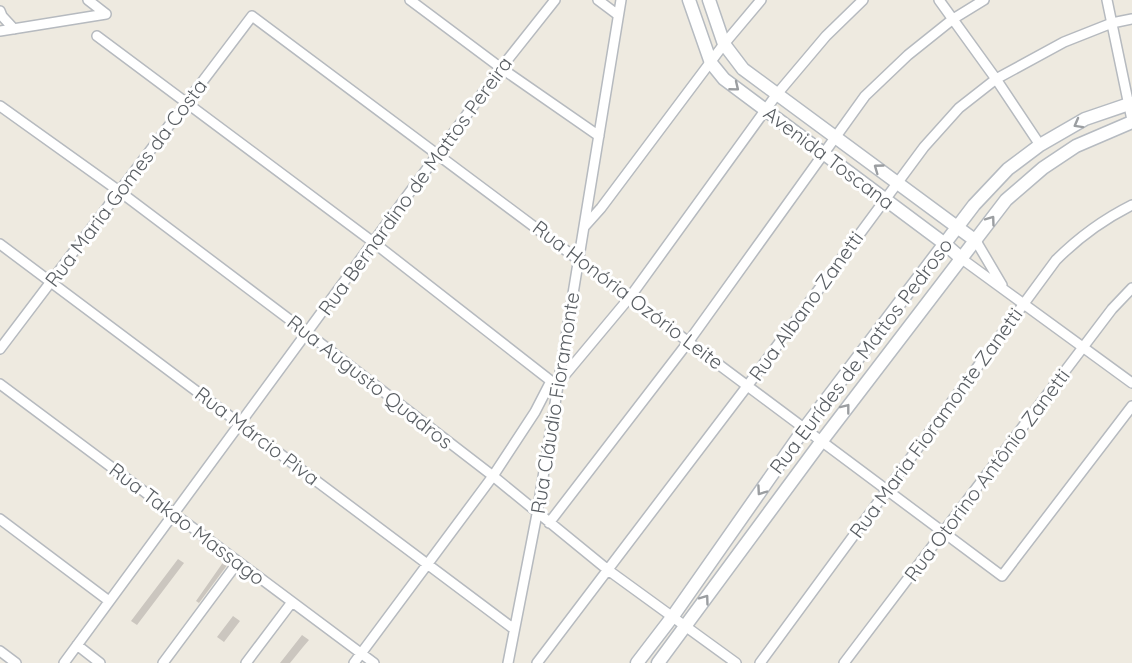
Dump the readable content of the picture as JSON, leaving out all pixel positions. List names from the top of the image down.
{
  "streets": {
    "street": [
      "Avenida Toscana",
      "Rua Maria Gomes da Costa",
      "Rua Bernardino de Mattos Pereira",
      "Rua Honória Ozório Leite",
      "Rua Albano Zanetti",
      "Rua Eurídes de Mattos Pedroso",
      "Rua Augusto Quadros",
      "Rua Cláudio Fioramonte",
      "Rua Maria Fioramonte Zanetti",
      "Rua Márcio Piva",
      "Rua Otorino Antônio Zanetti",
      "Rua Takao Massago"
    ]
  },
  "crossings": [
    ["Avenida Toscana", "Rua Albano Zanetti"],
    ["Avenida Toscana", "Rua Eurídes de Mattos Pedroso"],
    ["Avenida Toscana", "Rua Maria Fioramonte Zanetti"],
    ["Avenida Toscana", "Rua Otorino Antônio Zanetti"],
    ["Rua Maria Gomes da Costa", "Rua Honória Ozório Leite"],
    ["Rua Maria Gomes da Costa", "Rua Augusto Quadros"],
    ["Rua Maria Gomes da Costa", "Rua Márcio Piva"],
    ["Rua Bernardino de Mattos Pereira", "Rua Honória Ozório Leite"],
    ["Rua Bernardino de Mattos Pereira", "Rua Augusto Quadros"],
    ["Rua Bernardino de Mattos Pereira", "Rua Márcio Piva"],
    ["Rua Bernardino de Mattos Pereira", "Rua Takao Massago"],
    ["Rua Honória Ozório Leite", "Rua Albano Zanetti"],
    ["Rua Honória Ozório Leite", "Rua Eurídes de Mattos Pedroso"],
    ["Rua Honória Ozório Leite", "Rua Cláudio Fioramonte"],
    ["Rua Honória Ozório Leite", "Rua Maria Fioramonte Zanetti"],
    ["Rua Honória Ozório Leite", "Rua Otorino Antônio Zanetti"],
    ["Rua Albano Zanetti", "Rua Augusto Quadros"],
    ["Rua Eurídes de Mattos Pedroso", "Rua Augusto Quadros"],
    ["Rua Augusto Quadros", "Rua Cláudio Fioramonte"],
    ["Rua Cláudio Fioramonte", "Rua Márcio Piva"]
  ]
}
